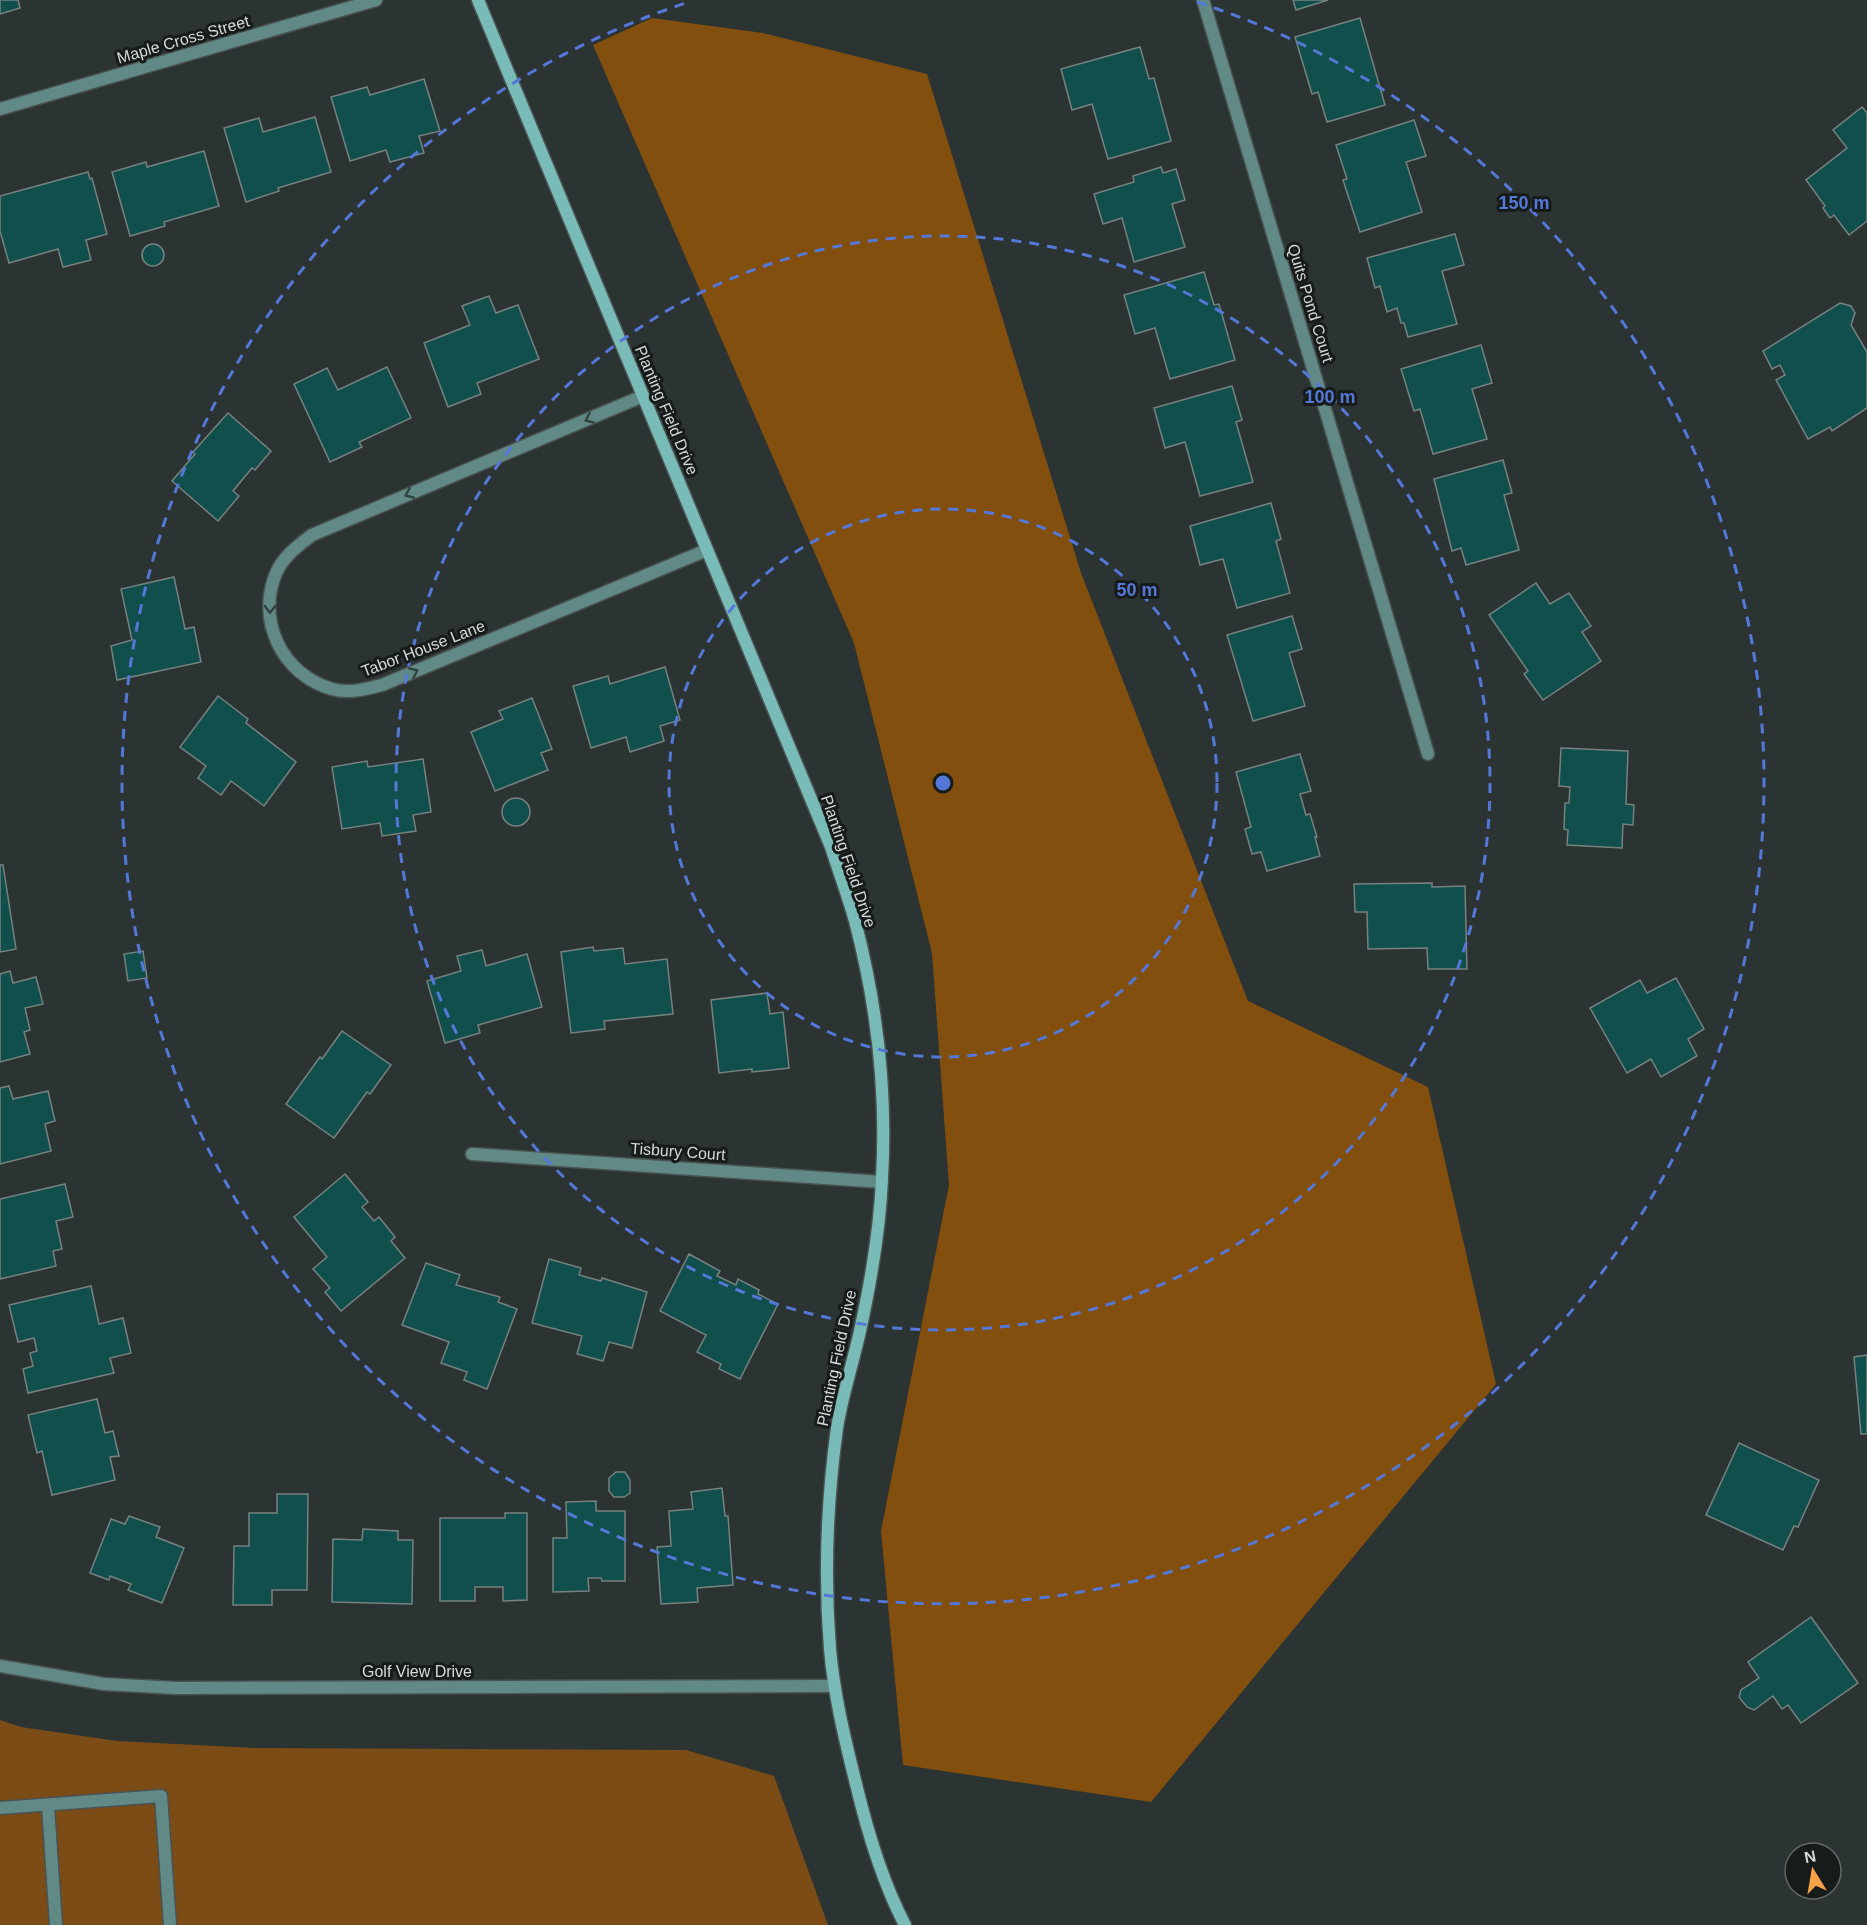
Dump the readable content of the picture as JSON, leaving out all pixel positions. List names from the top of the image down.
{
  "streets": {
    "street": [
      "Maple Cross Street",
      "Quits Pond Court",
      "Planting Field Drive",
      "Tabor House Lane",
      "Tisbury Court",
      "Golf View Drive"
    ]
  },
  "crossings": [
    ["Planting Field Drive", "Tabor House Lane"],
    ["Planting Field Drive", "Tisbury Court"],
    ["Planting Field Drive", "Golf View Drive"]
  ],
  "north": "top",
  "rings": ["150 m", "100 m", "50 m"]
}
